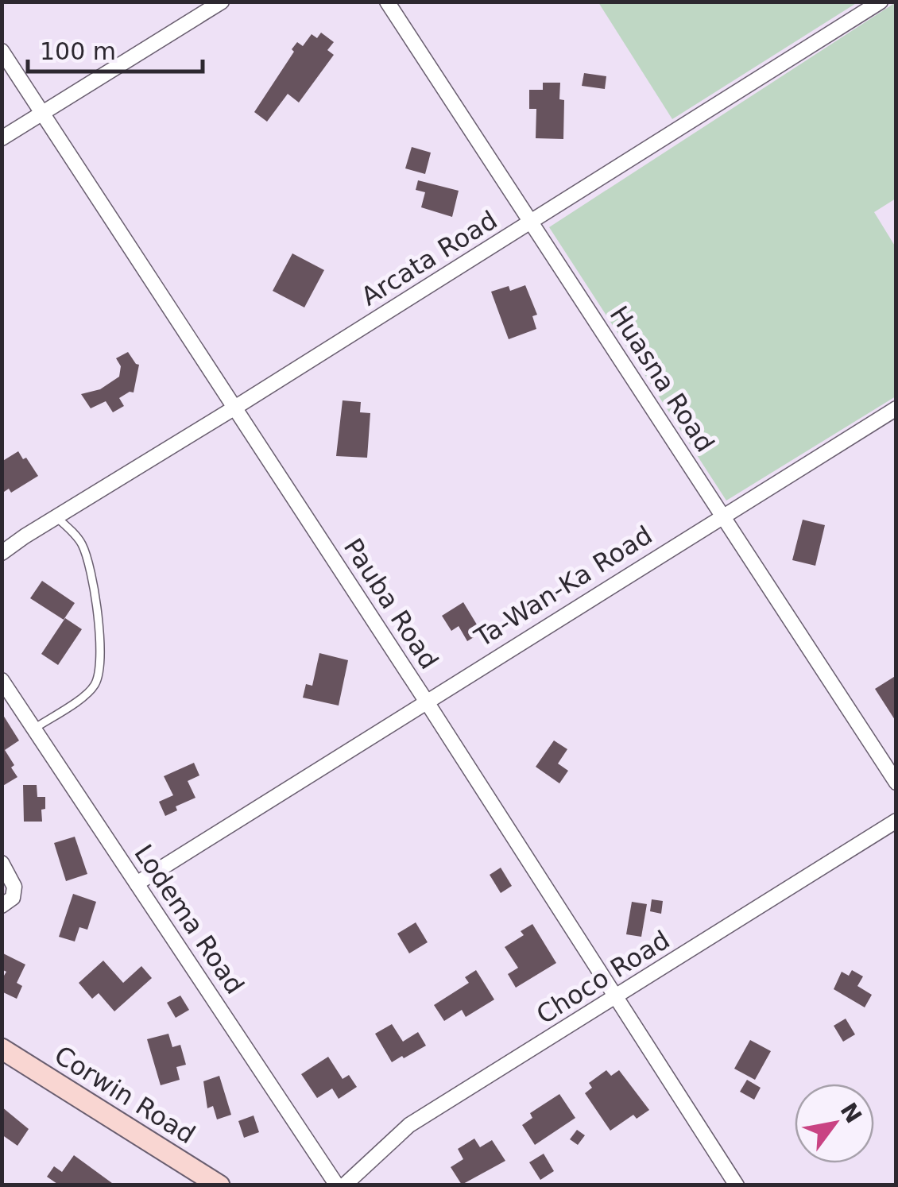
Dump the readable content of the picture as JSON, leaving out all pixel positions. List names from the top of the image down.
{
  "streets": {
    "main road": ["Corwin Road"],
    "street": [
      "Arcata Road",
      "Huasna Road",
      "Ta-Wan-Ka Road",
      "Pauba Road",
      "Lodema Road",
      "Choco Road"
    ]
  },
  "crossings": [
    ["Arcata Road", "Huasna Road"],
    ["Arcata Road", "Pauba Road"],
    ["Huasna Road", "Ta-Wan-Ka Road"],
    ["Ta-Wan-Ka Road", "Pauba Road"],
    ["Ta-Wan-Ka Road", "Lodema Road"],
    ["Pauba Road", "Choco Road"]
  ],
  "scale_bar": "100 m",
  "north": "top right"
}
